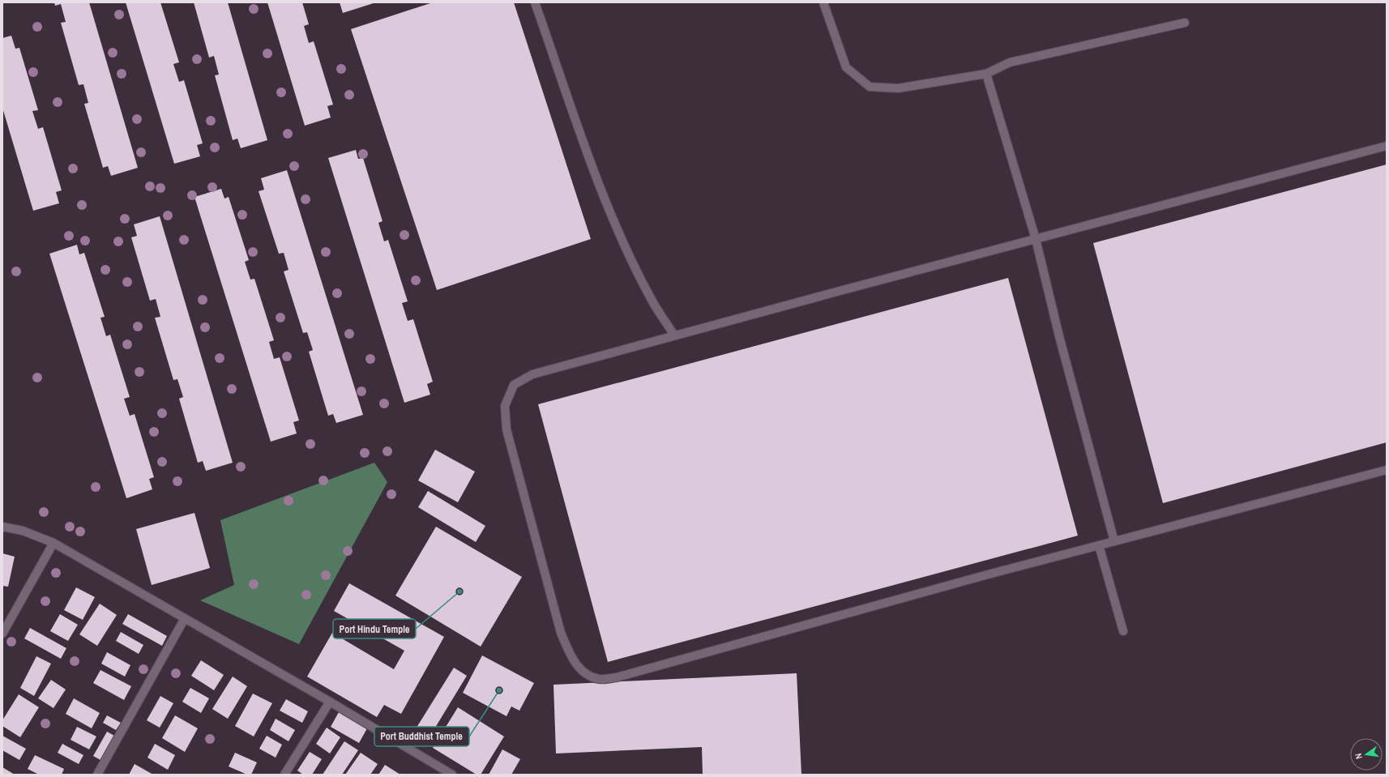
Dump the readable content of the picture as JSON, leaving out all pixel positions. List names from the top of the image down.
{
  "places": ["Port Hindu Temple", "Port Buddhist Temple"],
  "north": "left"
}
